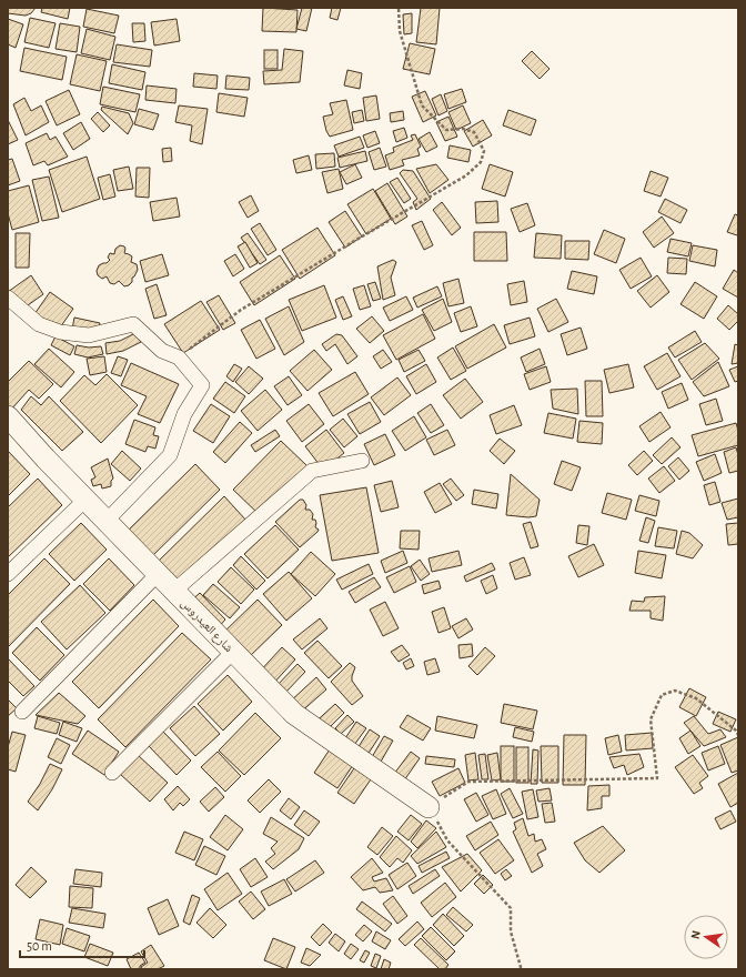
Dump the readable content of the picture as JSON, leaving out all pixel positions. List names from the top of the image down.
{
  "streets": {
    "street": ["شارع العيدروس"]
  },
  "scale_bar": "50 m",
  "north": "left"
}
